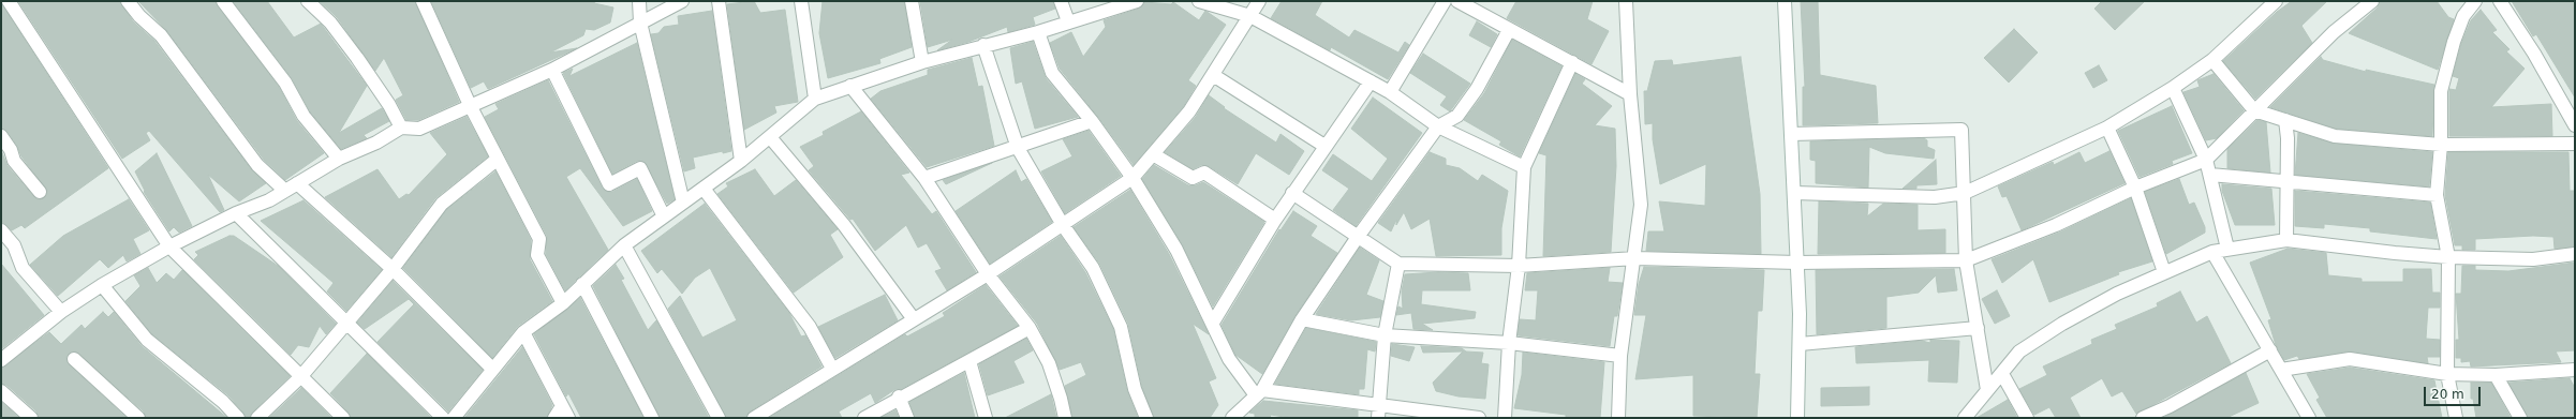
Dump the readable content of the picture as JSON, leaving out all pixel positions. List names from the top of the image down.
{
  "scale_bar": "20 m"
}
